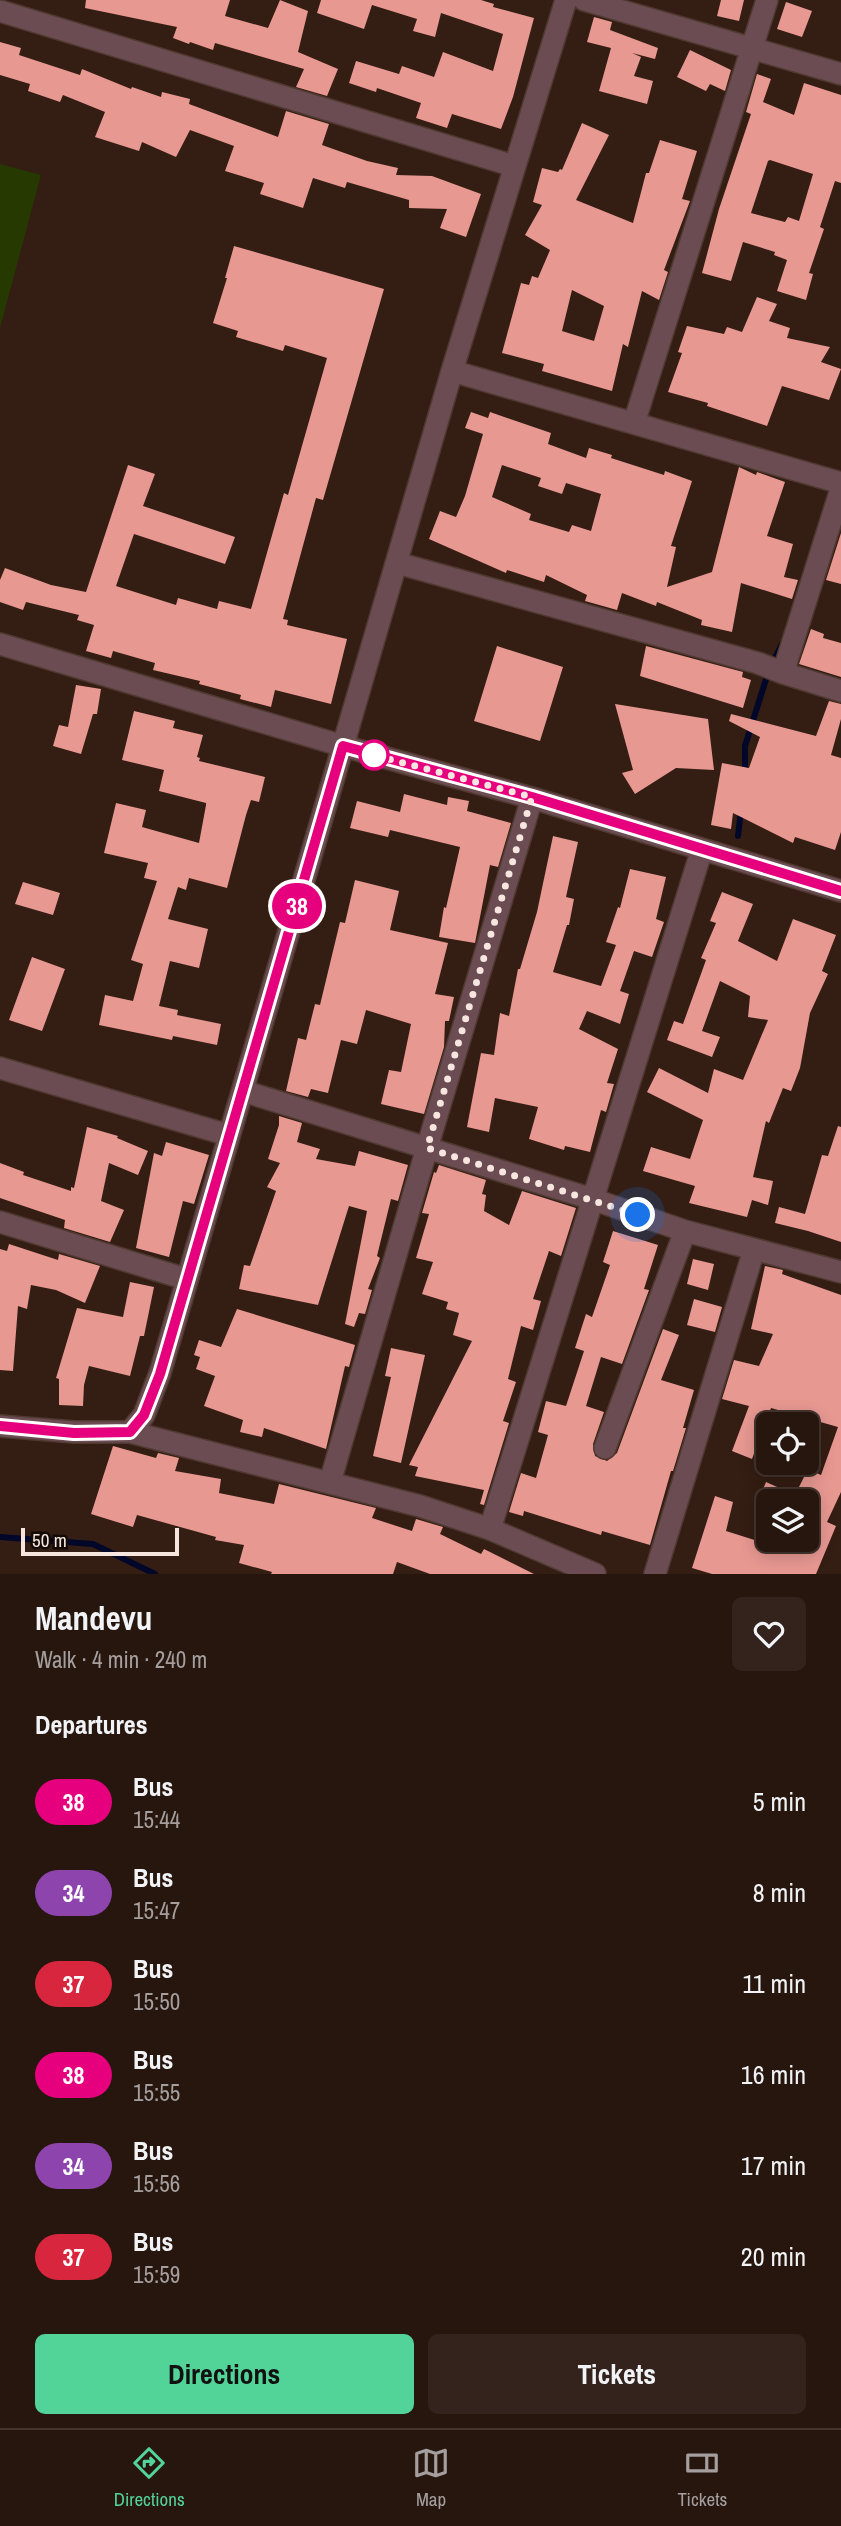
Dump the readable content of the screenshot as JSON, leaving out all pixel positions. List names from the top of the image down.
{
  "lines": ["bus line 38"],
  "scale_bar": "50 m",
  "page": {
    "on_map": "38",
    "scale": "50 m",
    "heading": [
      ["Mandevu", "Walk · 4 min · 240 m"],
      "Departures"
    ],
    "list": [
      {
        "mark": "38",
        "name": "Bus",
        "note": "15:44",
        "value": "5 min"
      },
      {
        "mark": "34",
        "name": "Bus",
        "note": "15:47",
        "value": "8 min"
      },
      {
        "mark": "37",
        "name": "Bus",
        "note": "15:50",
        "value": "11 min"
      },
      {
        "mark": "38",
        "name": "Bus",
        "note": "15:55",
        "value": "16 min"
      },
      {
        "mark": "34",
        "name": "Bus",
        "note": "15:56",
        "value": "17 min"
      },
      {
        "mark": "37",
        "name": "Bus",
        "note": "15:59",
        "value": "20 min"
      }
    ],
    "buttons": ["Directions", "Tickets"],
    "tabs": ["Directions", "Map", "Tickets"]
  }
}
